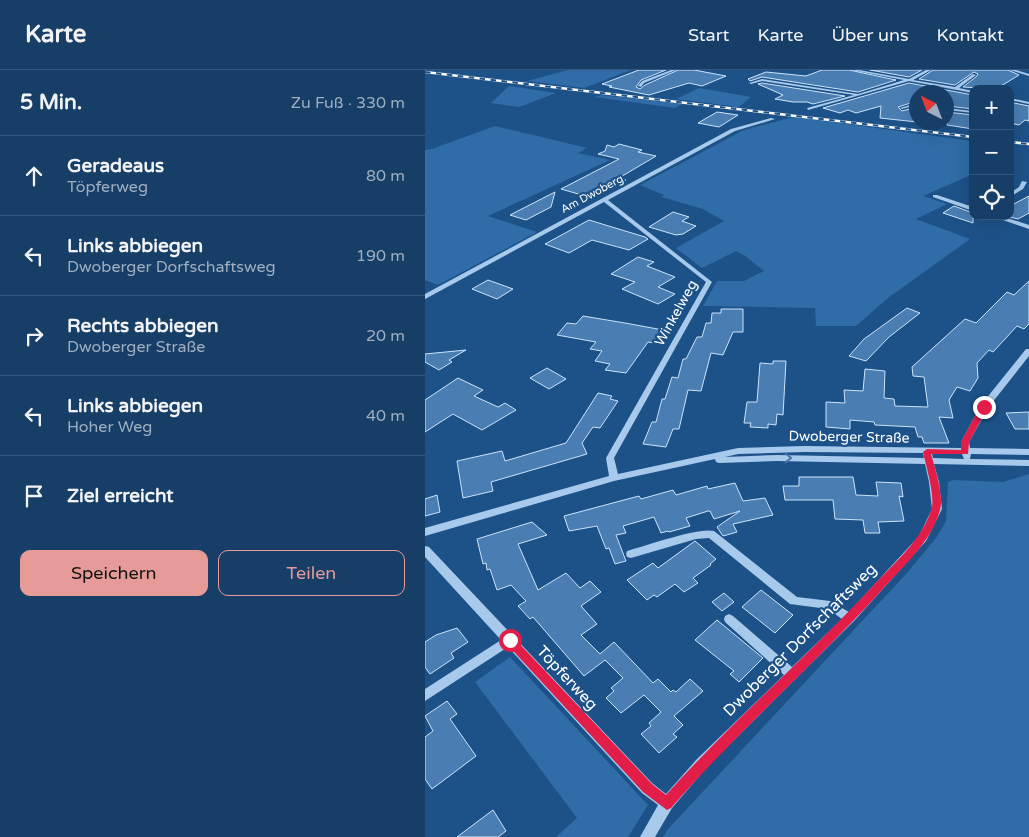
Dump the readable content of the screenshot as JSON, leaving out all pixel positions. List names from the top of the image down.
{
  "streets": {
    "street": [
      "Am Dwoberg",
      "Winkelweg",
      "Dwoberger Straße",
      "Dwoberger Dorfschaftsweg",
      "Töpferweg"
    ]
  },
  "crossings": [
    ["Am Dwoberg", "Winkelweg"],
    ["Winkelweg", "Dwoberger Straße"],
    ["Dwoberger Straße", "Dwoberger Dorfschaftsweg"],
    ["Dwoberger Dorfschaftsweg", "Töpferweg"]
  ],
  "north": "top left",
  "page": {
    "header": "Karte",
    "nav": [
      "Start",
      "Karte",
      "Über uns",
      "Kontakt"
    ],
    "heading": ["5 Min.", "Zu Fuß · 330 m"],
    "map_buttons": ["+", "−"],
    "list": [
      ["Geradeaus", "Töpferweg", "80 m"],
      ["Links abbiegen", "Dwoberger Dorfschaftsweg", "190 m"],
      ["Rechts abbiegen", "Dwoberger Straße", "20 m"],
      ["Links abbiegen", "Hoher Weg", "40 m"],
      "Ziel erreicht"
    ],
    "buttons": ["Speichern", "Teilen"]
  }
}
